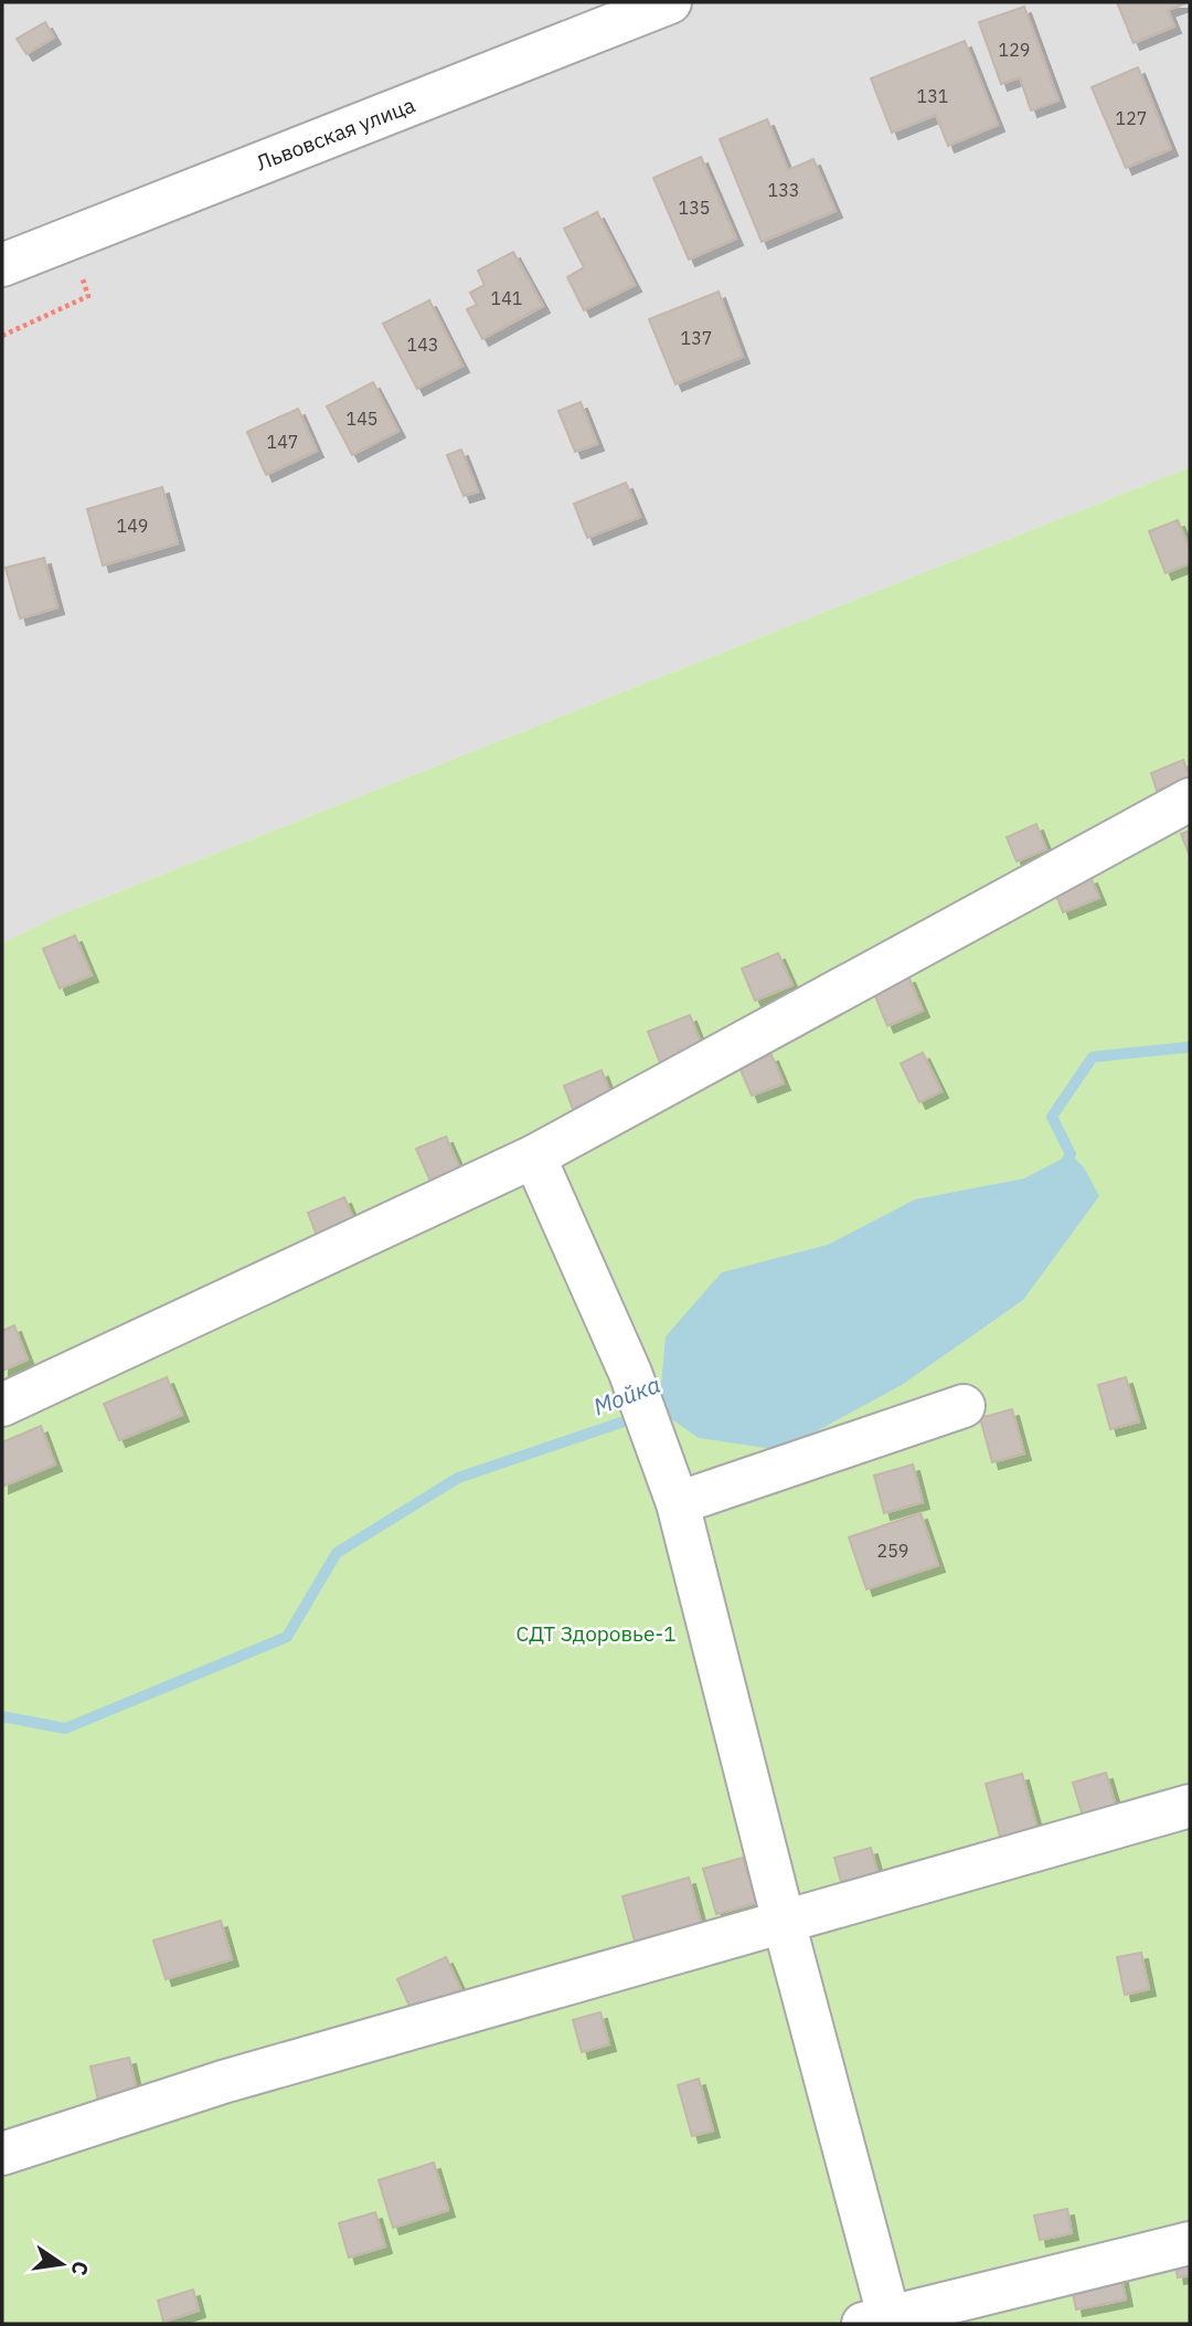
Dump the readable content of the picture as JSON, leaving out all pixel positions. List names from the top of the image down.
{
  "streets": {
    "street": ["Львовская улица"]
  },
  "water": ["Мойка"],
  "parks": ["СДТ Здоровье-1"],
  "house_numbers": [
    "129",
    "131",
    "127",
    "133",
    "135",
    "141",
    "137",
    "143",
    "145",
    "147",
    "149",
    "259"
  ],
  "north": "right"
}
